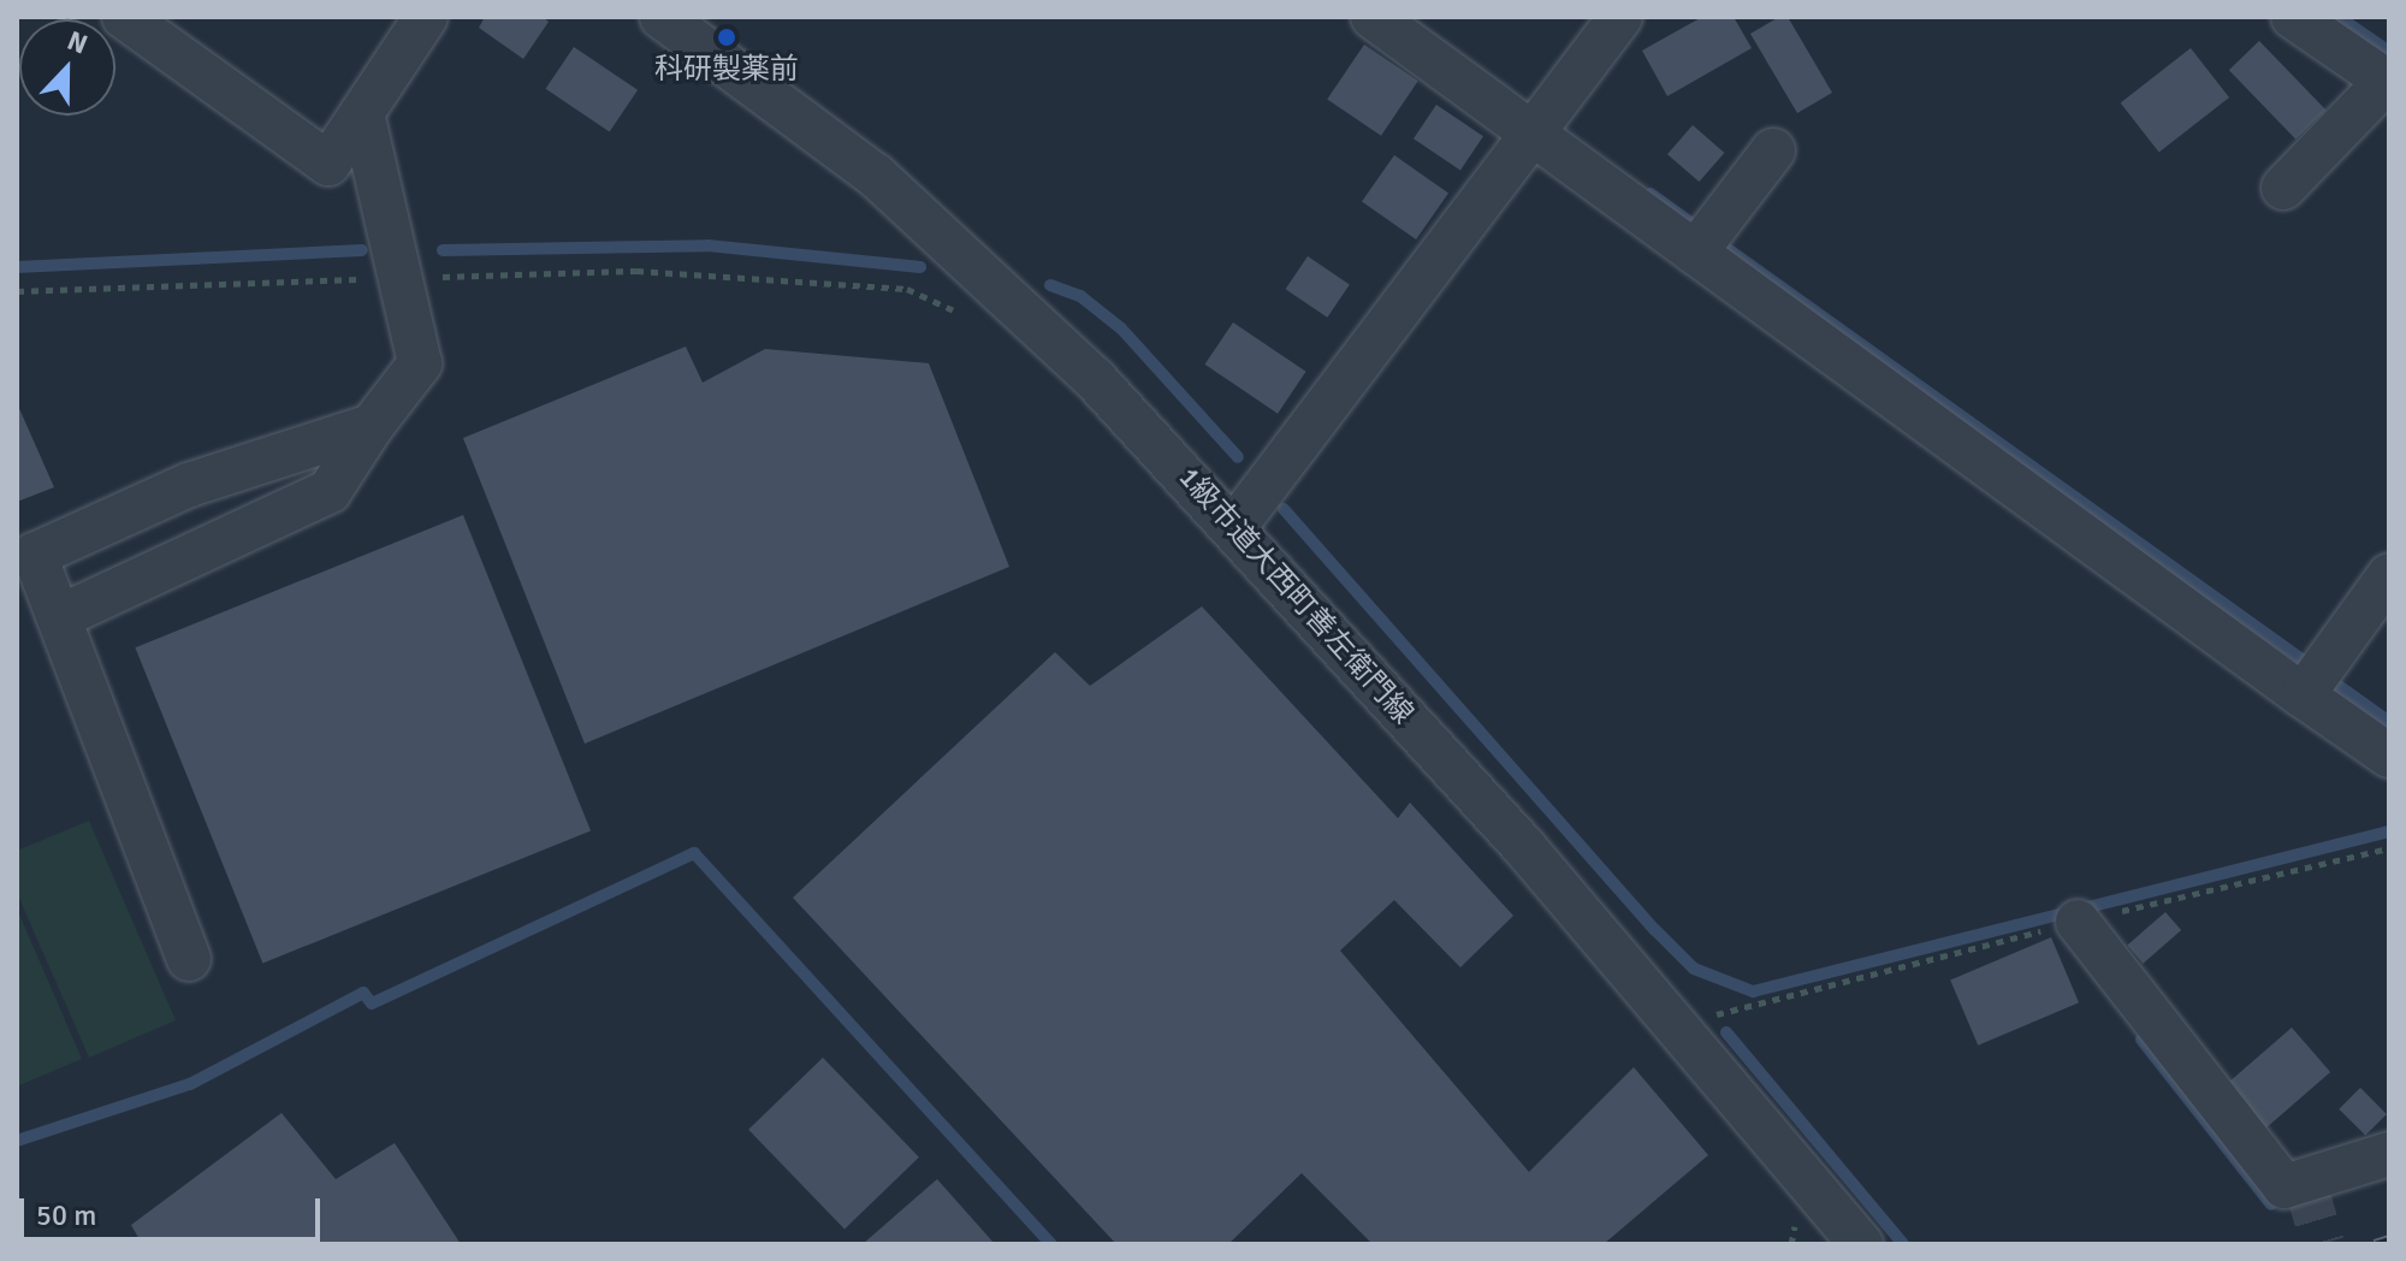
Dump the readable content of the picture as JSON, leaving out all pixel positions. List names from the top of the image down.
{
  "streets": {
    "street": ["1級市道大西町善左衛門線"]
  },
  "places": ["科研製薬前"],
  "scale_bar": "50 m",
  "north": "top"
}
